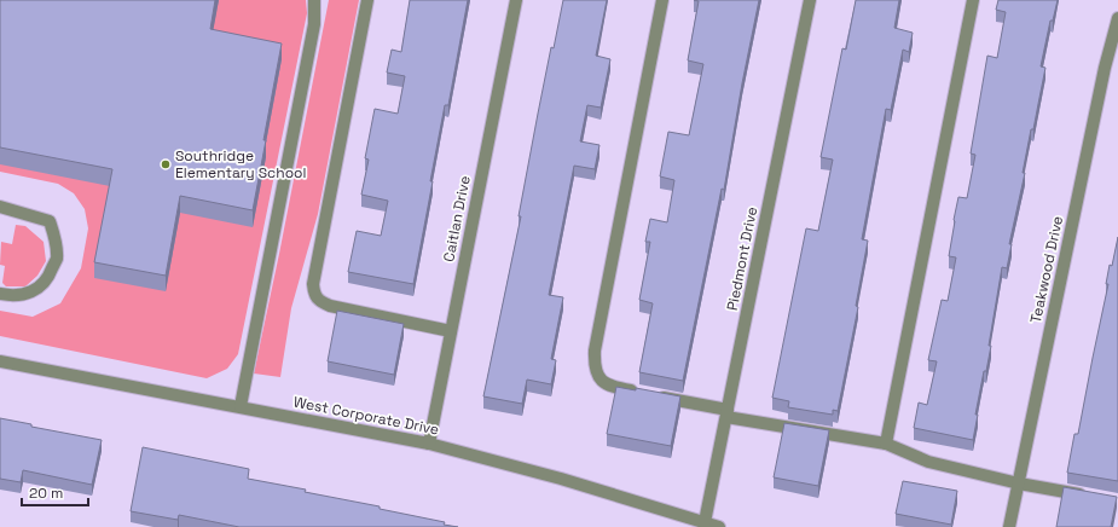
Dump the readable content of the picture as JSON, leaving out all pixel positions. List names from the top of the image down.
{
  "streets": {
    "street": [
      "Caitlan Drive",
      "Piedmont Drive",
      "Teakwood Drive",
      "West Corporate Drive"
    ]
  },
  "crossings": [
    ["Caitlan Drive", "West Corporate Drive"],
    ["Piedmont Drive", "West Corporate Drive"]
  ],
  "places": ["Southridge Elementary School"],
  "scale_bar": "20 m"
}
